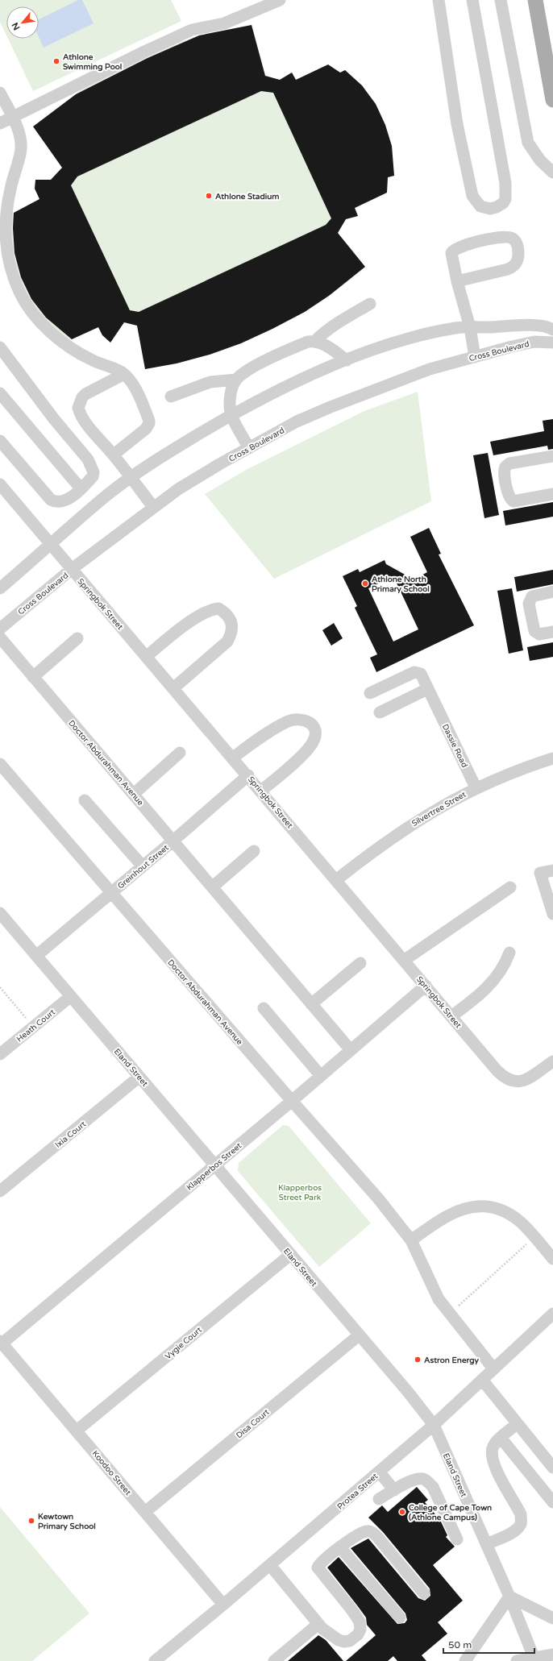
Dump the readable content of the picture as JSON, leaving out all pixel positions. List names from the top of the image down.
{
  "streets": {
    "street": [
      "Cross Boulevard",
      "Springbok Street",
      "Dassie Road",
      "Doctor Abdurahman Avenue",
      "Silvertree Street",
      "Greinhout Street",
      "Heath Court",
      "Eland Street",
      "Ixia Court",
      "Klapperbos Street",
      "Vygie Court",
      "Disa Court",
      "Koodoo Street",
      "Protea Street"
    ]
  },
  "crossings": [
    ["Cross Boulevard", "Springbok Street"],
    ["Springbok Street", "Silvertree Street"],
    ["Springbok Street", "Greinhout Street"],
    ["Springbok Street", "Klapperbos Street"],
    ["Dassie Road", "Silvertree Street"],
    ["Doctor Abdurahman Avenue", "Greinhout Street"],
    ["Doctor Abdurahman Avenue", "Klapperbos Street"],
    ["Doctor Abdurahman Avenue", "Protea Street"],
    ["Greinhout Street", "Eland Street"],
    ["Heath Court", "Eland Street"],
    ["Eland Street", "Ixia Court"],
    ["Eland Street", "Klapperbos Street"],
    ["Eland Street", "Vygie Court"],
    ["Eland Street", "Disa Court"],
    ["Eland Street", "Protea Street"],
    ["Klapperbos Street", "Koodoo Street"],
    ["Vygie Court", "Koodoo Street"],
    ["Disa Court", "Koodoo Street"],
    ["Koodoo Street", "Protea Street"]
  ],
  "parks": ["Klapperbos Street Park"],
  "places": [
    "Athlone Swimming Pool",
    "Athlone Stadium",
    "Athlone North Primary School",
    "Astron Energy",
    "College of Cape Town (Athlone Campus)",
    "Kewtown Primary School"
  ],
  "scale_bar": "50 m",
  "north": "bottom left"
}
